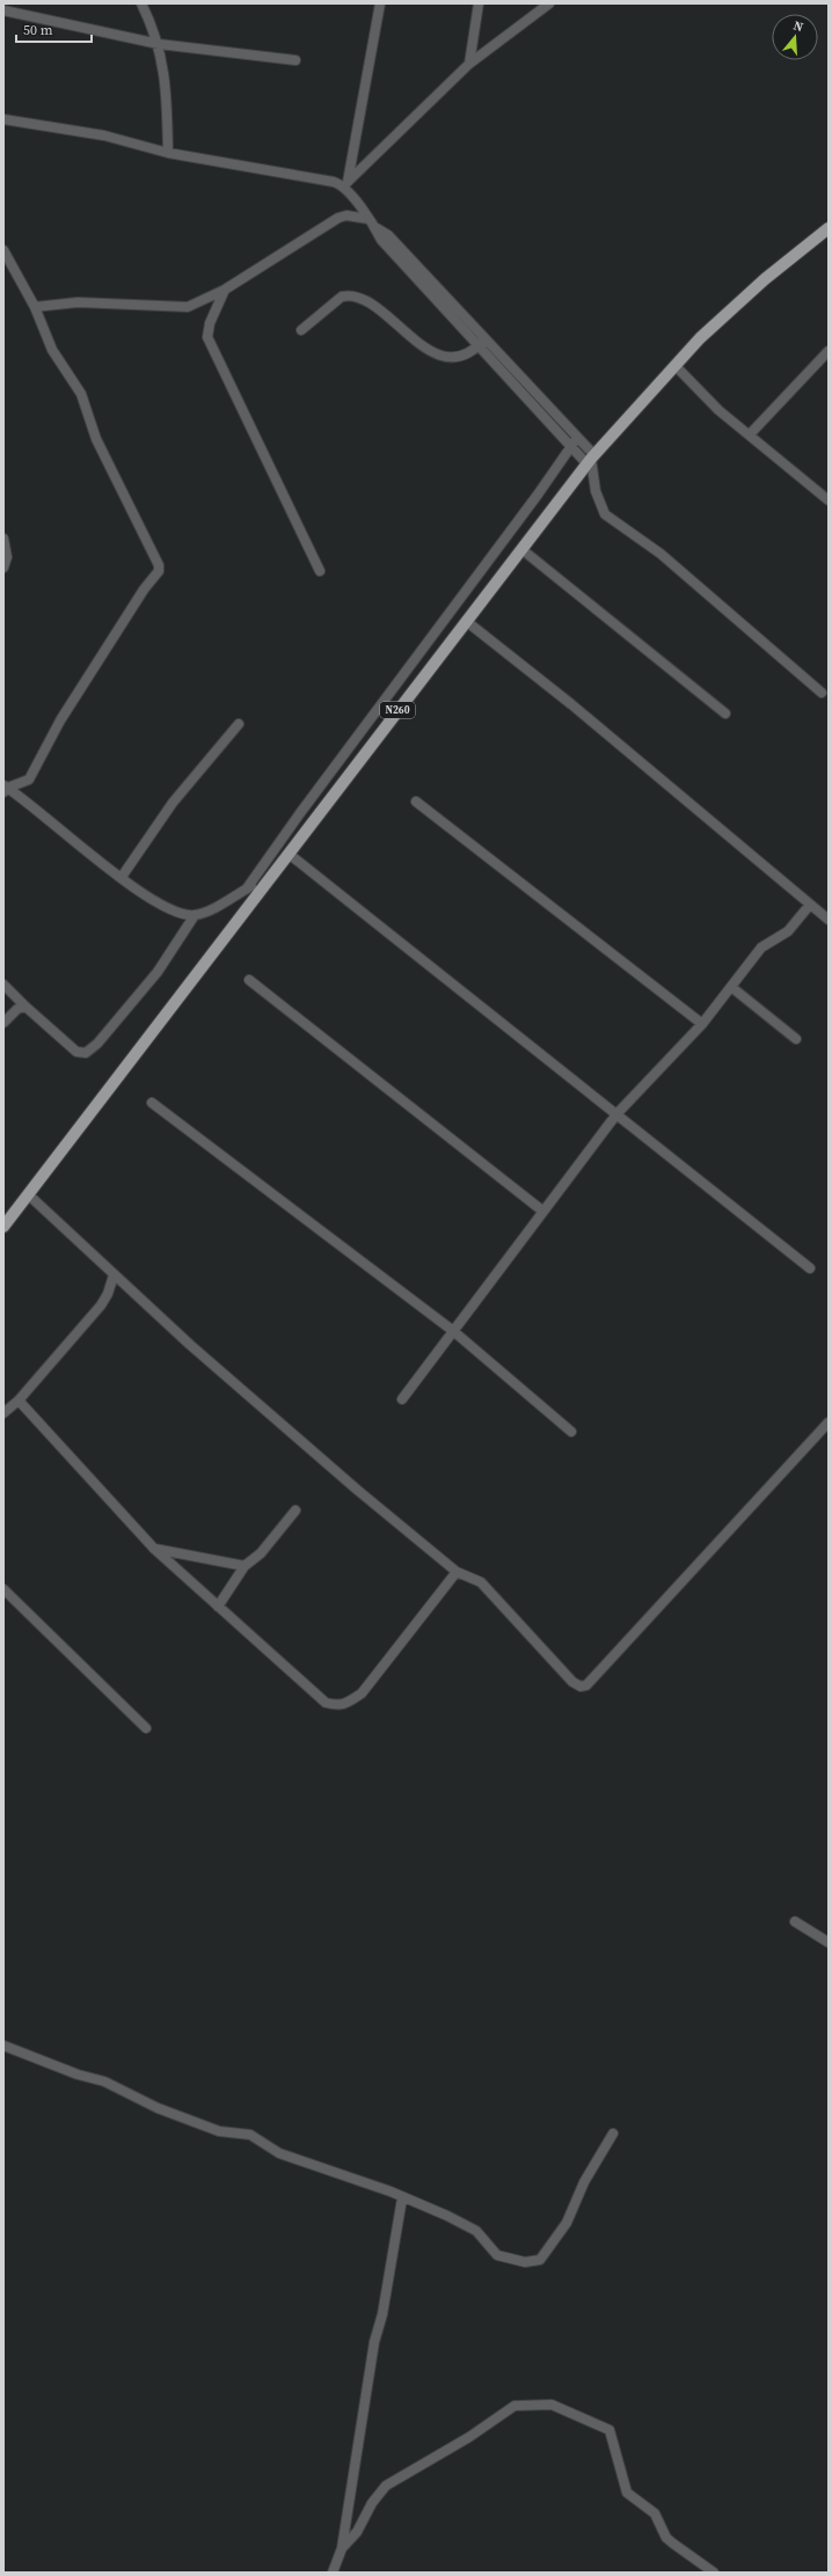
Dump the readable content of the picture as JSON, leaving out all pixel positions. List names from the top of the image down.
{
  "streets": {
    "main road": ["N260"]
  },
  "scale_bar": "50 m",
  "north": "top"
}
